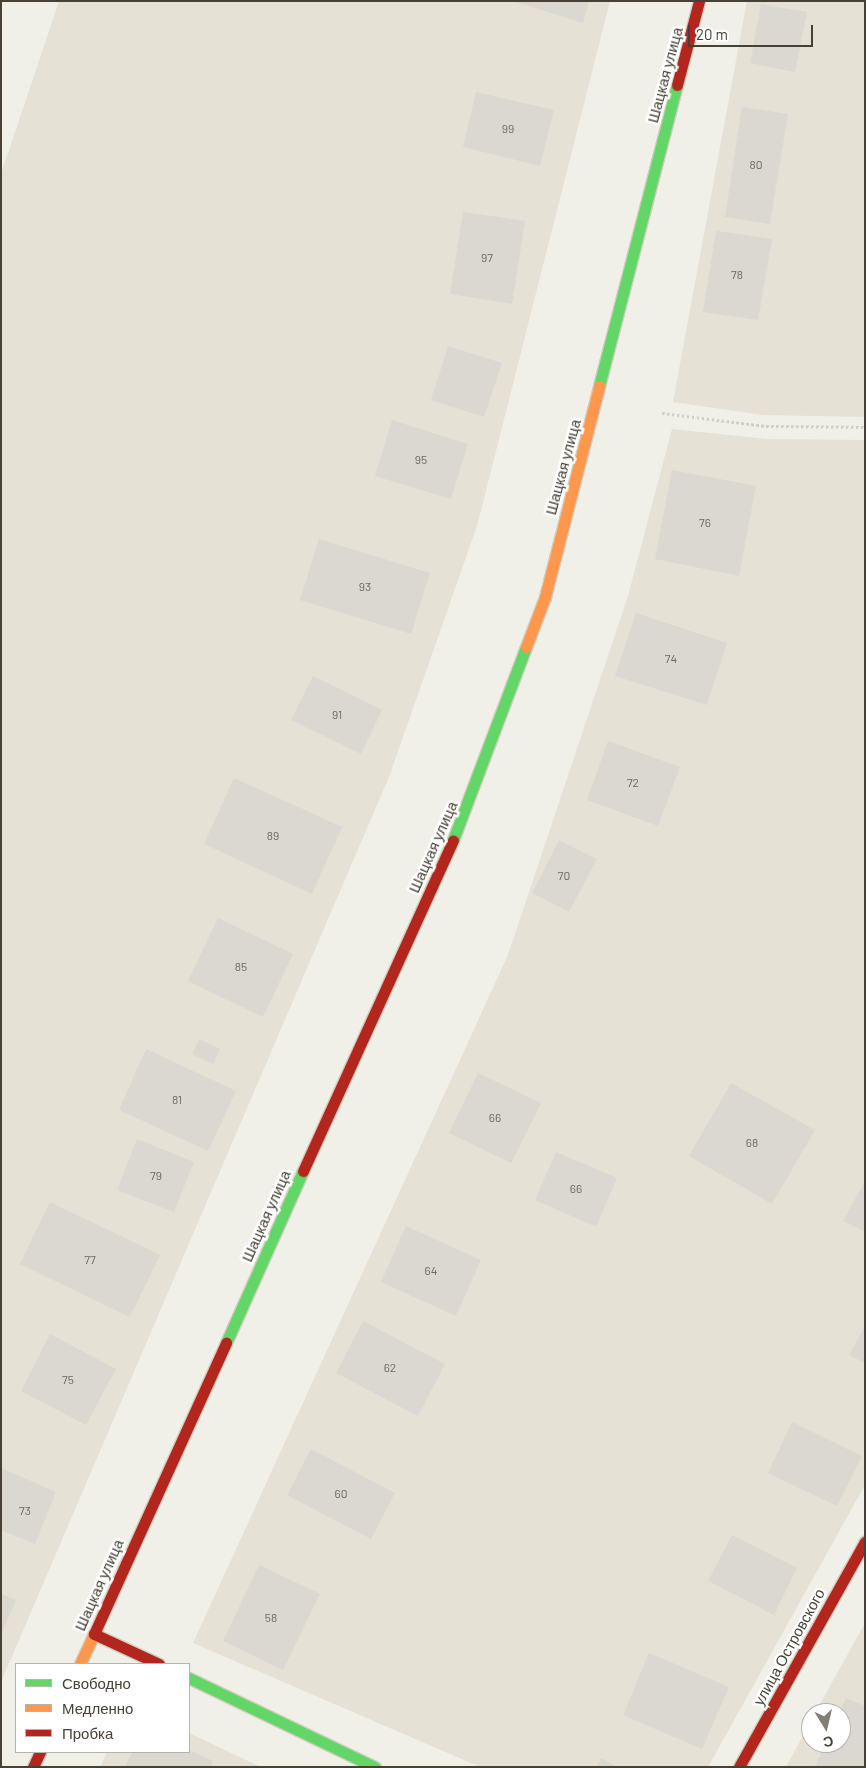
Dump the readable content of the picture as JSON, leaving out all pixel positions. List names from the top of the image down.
{
  "streets": {
    "main road": ["Шацкая улица", "улица Островского"]
  },
  "house_numbers": [
    "99",
    "80",
    "97",
    "78",
    "95",
    "76",
    "93",
    "74",
    "91",
    "72",
    "89",
    "70",
    "85",
    "81",
    "66",
    "68",
    "79",
    "66",
    "77",
    "64",
    "62",
    "75",
    "60",
    "73",
    "58"
  ],
  "legend": ["Свободно", "Медленно", "Пробка"],
  "scale_bar": "20 m",
  "north": "bottom"
}
